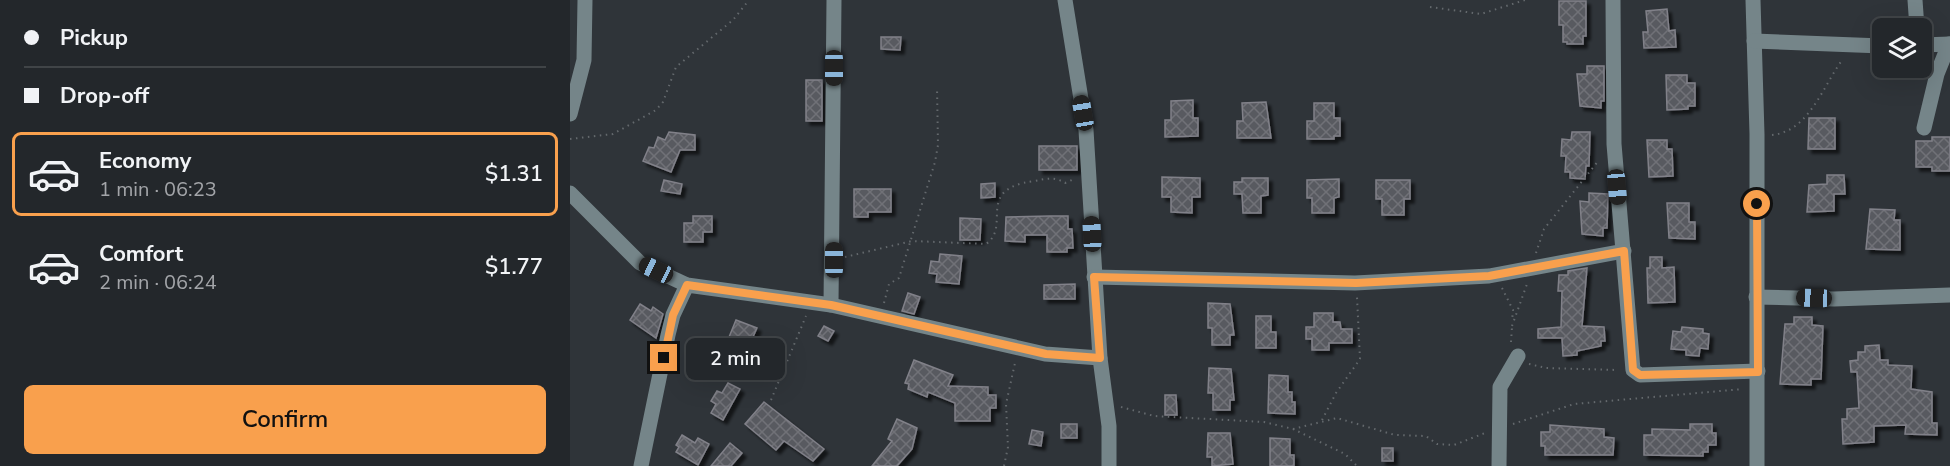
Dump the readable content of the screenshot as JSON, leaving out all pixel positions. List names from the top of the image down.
{
  "page": {
    "banner": ["Pickup", "Drop-off"],
    "list": [
      {
        "name": "Economy",
        "note": "1 min · 06:23",
        "value": "$1.31"
      },
      {
        "name": "Comfort",
        "note": "2 min · 06:24",
        "value": "$1.77"
      }
    ],
    "bubble": "2 min",
    "buttons": "Confirm"
  }
}
